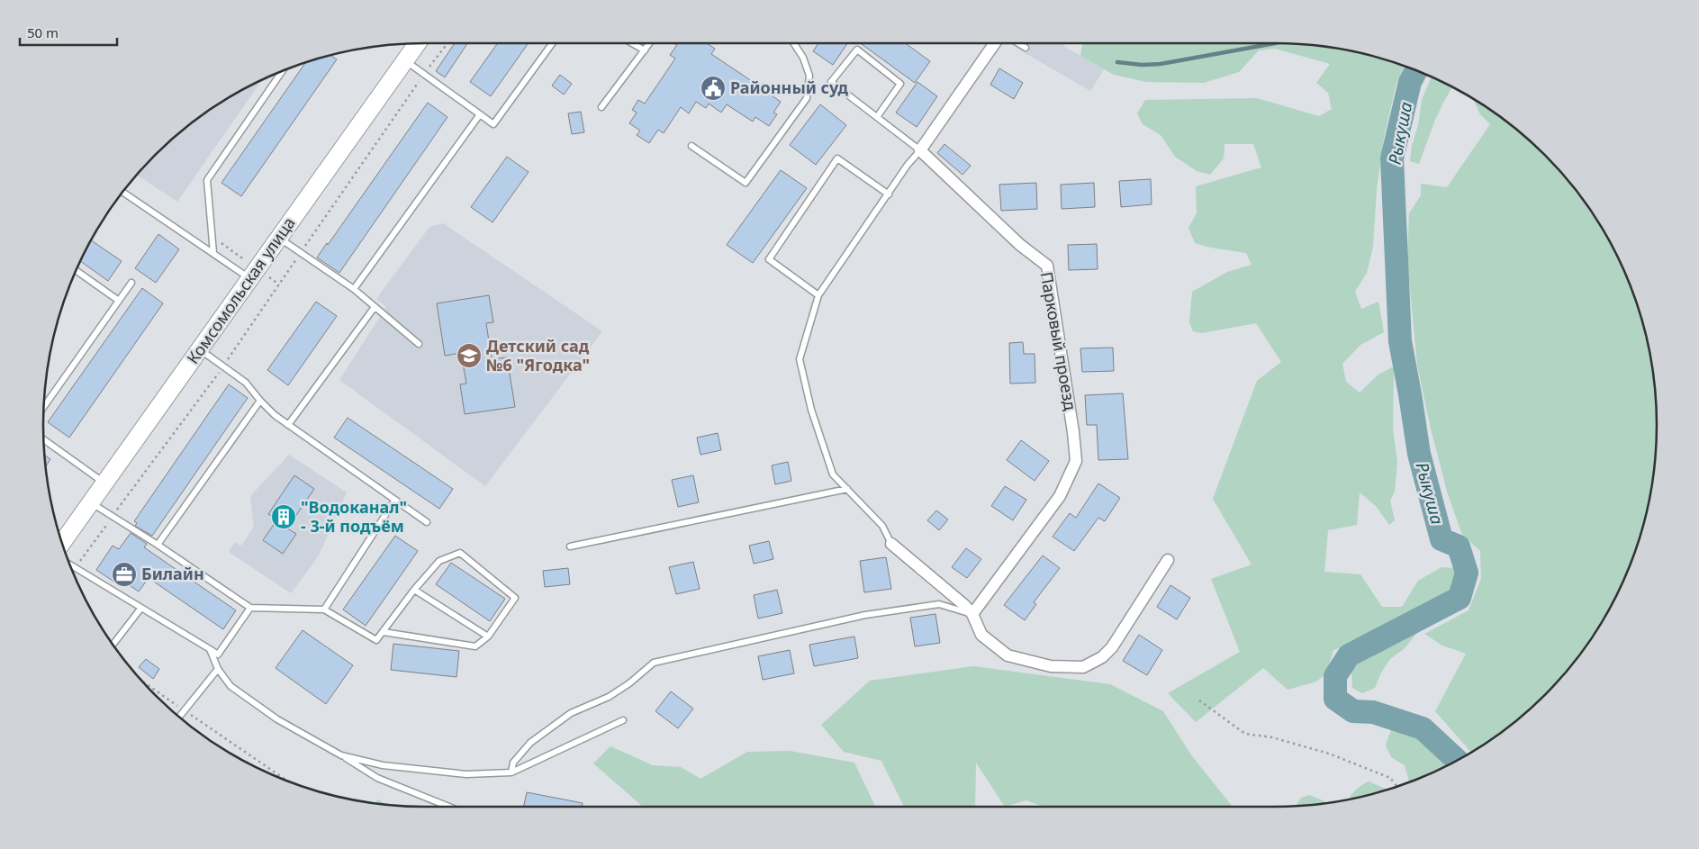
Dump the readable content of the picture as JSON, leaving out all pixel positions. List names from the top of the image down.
{
  "streets": {
    "main road": ["Комсомольская улица"],
    "street": ["Парковый проезд"]
  },
  "water": ["Рыкуша"],
  "places": {
    "public building": ["Районный суд"],
    "school or university": ["Детский сад №6 \"Ягодка\""],
    "building": ["\"Водоканал\" - 3-й подъём"],
    "office": ["Билайн"]
  },
  "scale_bar": "50 m"
}
